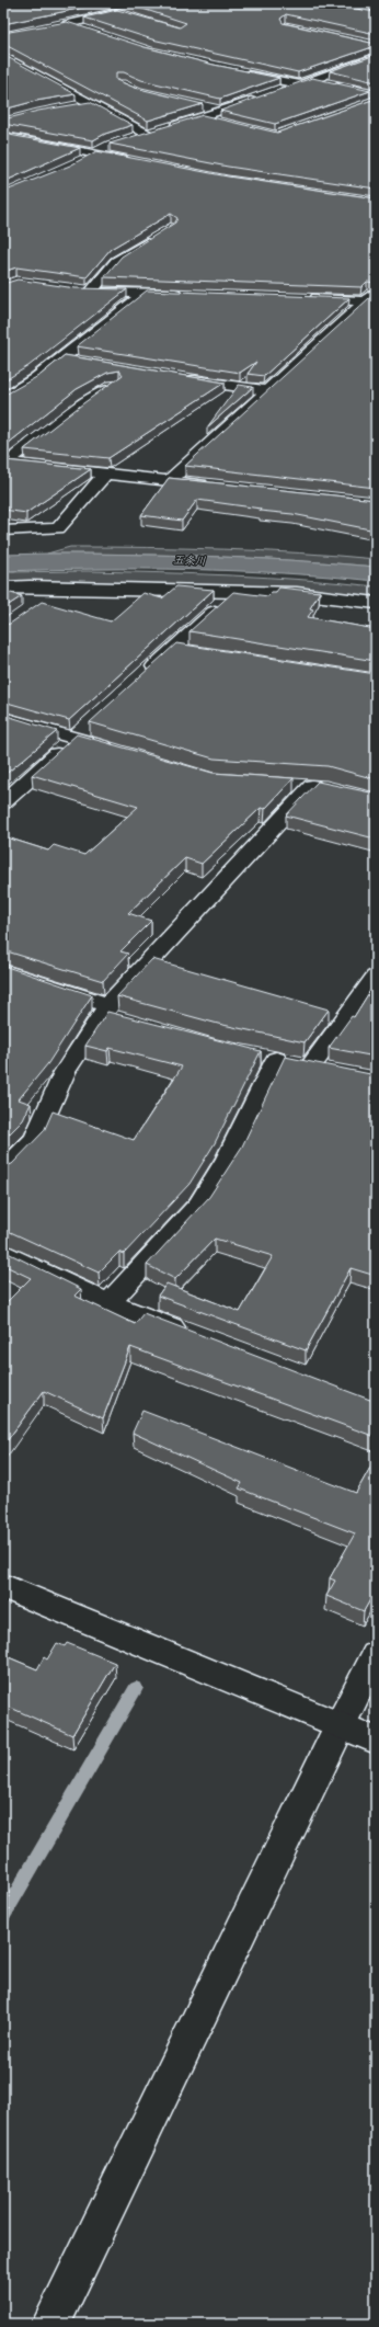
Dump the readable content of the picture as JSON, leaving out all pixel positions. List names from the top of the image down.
{
  "water": ["五条川"]
}
